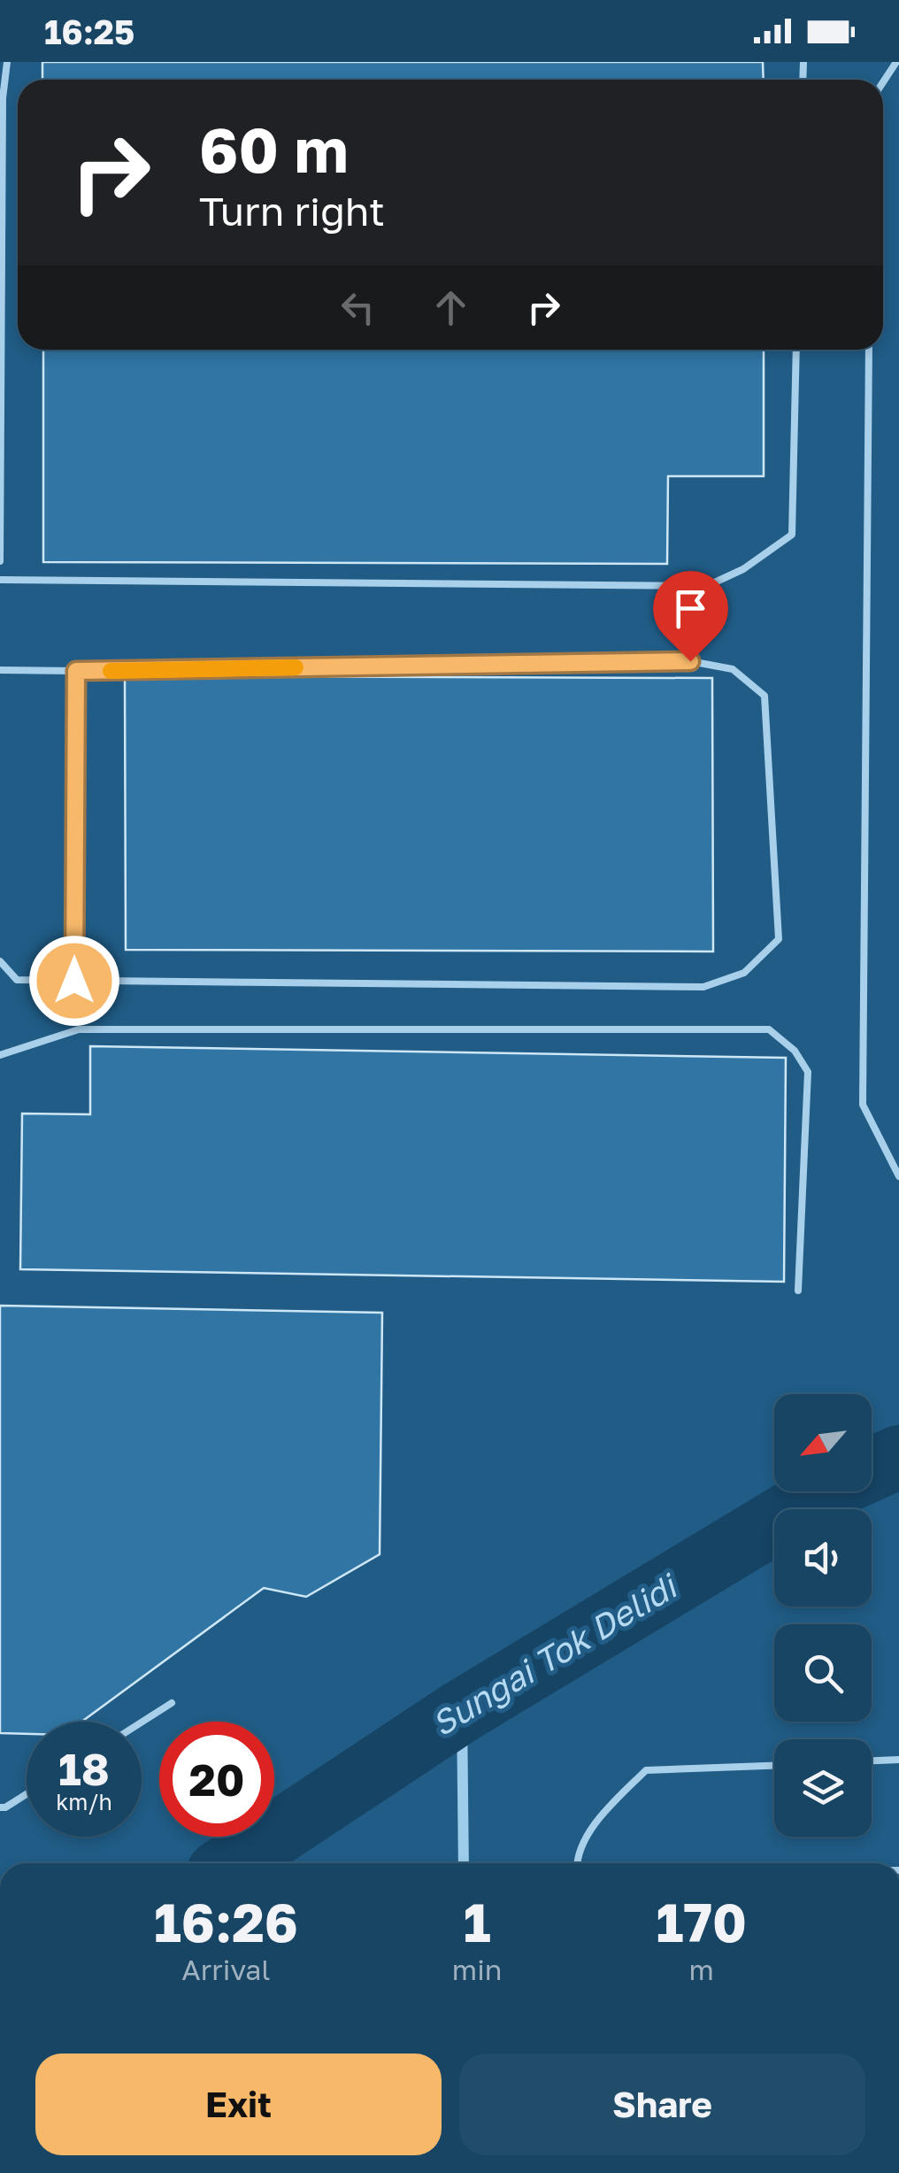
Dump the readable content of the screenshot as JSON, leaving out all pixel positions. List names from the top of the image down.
{
  "water": ["Sungai Tok Delidi"],
  "north": "bottom left",
  "page": {
    "status": "16:25",
    "turn": ["60 m", "Turn right"],
    "speed": "18 km/h",
    "limit": "20",
    "eta": [
      "16:26",
      "Arrival",
      "1",
      "min",
      "170",
      "m"
    ],
    "buttons": ["Exit", "Share"]
  }
}
